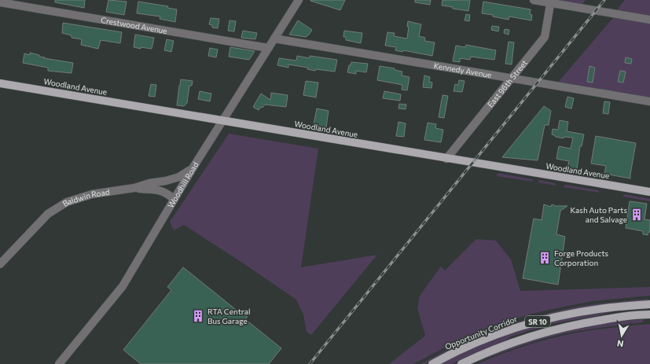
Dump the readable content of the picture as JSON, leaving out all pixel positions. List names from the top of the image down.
{
  "streets": {
    "main road": ["Woodland Avenue", "SR 10", "Opportunity Corridor"],
    "street": [
      "Crestwood Avenue",
      "Kennedy Avenue",
      "East 96th Street",
      "Woodhill Road",
      "Baldwin Road"
    ]
  },
  "crossings": [
    ["Crestwood Avenue", "Woodhill Road"],
    ["Kennedy Avenue", "East 96th Street"],
    ["Kennedy Avenue", "Woodhill Road"],
    ["East 96th Street", "Woodland Avenue"],
    ["Woodland Avenue", "Woodhill Road"],
    ["Woodhill Road", "Baldwin Road"]
  ],
  "places": {
    "building": ["Kash Auto Parts and Salvage", "Forge Products Corporation", "RTA Central Bus Garage"]
  },
  "north": "bottom"
}
